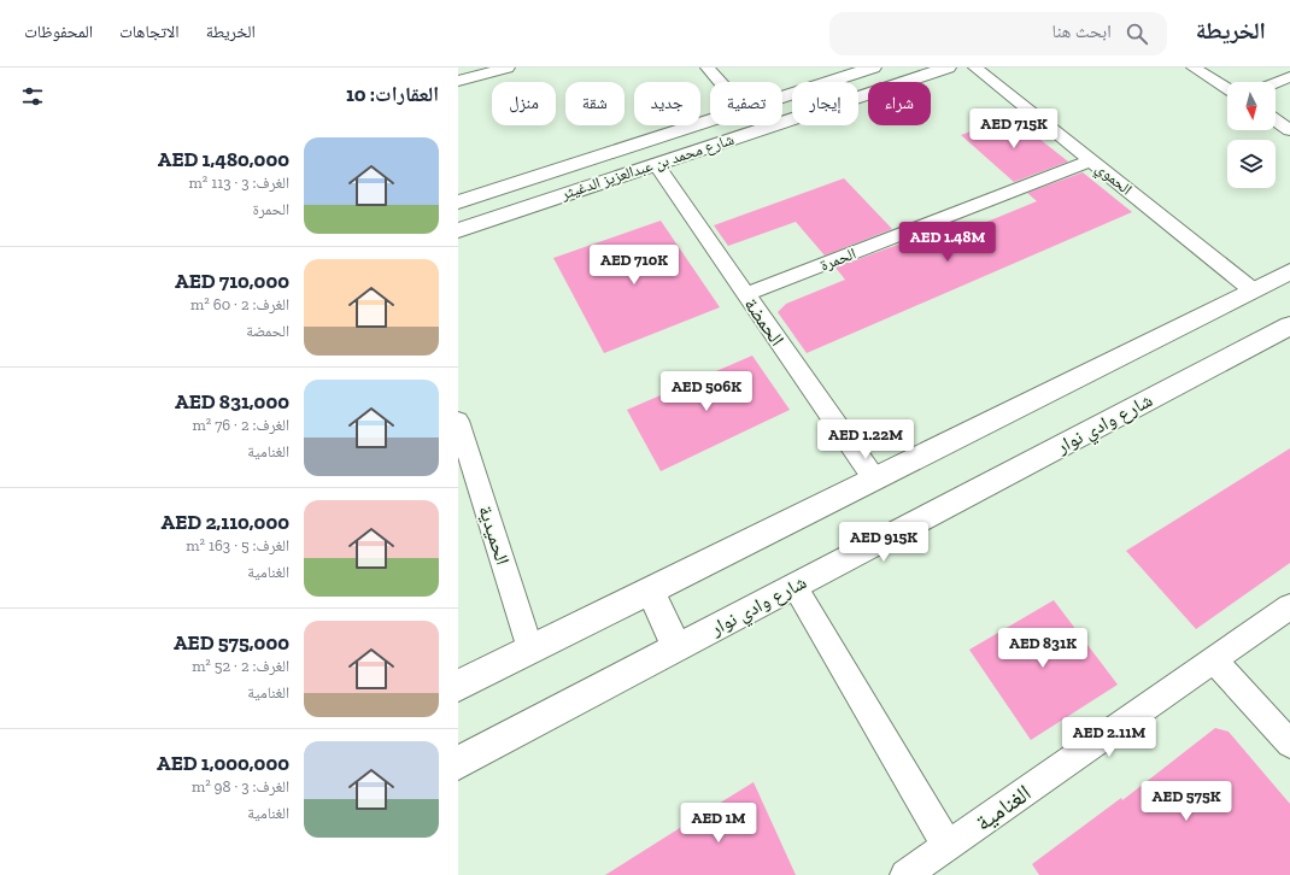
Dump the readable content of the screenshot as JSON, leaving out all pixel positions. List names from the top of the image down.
{
  "streets": {
    "street": [
      "شارع محمد بن عبدالعزيز الدغيثر",
      "الحموي",
      "الحمرة",
      "الحمضة",
      "شارع وادي نوار",
      "الحميدية",
      "الغنامية"
    ]
  },
  "crossings": [
    ["شارع محمد بن عبدالعزيز الدغيثر", "الحمضة"],
    ["الحموي", "الحمرة"],
    ["الحمرة", "الحمضة"]
  ],
  "north": "bottom",
  "page": {
    "header": "الخريطة",
    "search": "ابحث هنا",
    "nav": ["الخريطة", "الاتجاهات", "المحفوظات"],
    "heading": "العقارات: 10",
    "chip": [
      "شراء",
      "إيجار",
      "تصفية",
      "جديد",
      "شقة",
      "منزل"
    ],
    "price": [
      "AED 715K",
      "AED 1.48M",
      "AED 710K",
      "AED 506K",
      "AED 1.22M",
      "AED 915K",
      "AED 831K",
      "AED 2.11M",
      "AED 575K",
      "AED 1M"
    ],
    "list": [
      {
        "name": "AED 1,480,000",
        "note": "الغرف: 3 · 113 m² · الحمرة"
      },
      {
        "name": "AED 710,000",
        "note": "الغرف: 2 · 60 m² · الحمضة"
      },
      {
        "name": "AED 831,000",
        "note": "الغرف: 2 · 76 m² · الغنامية"
      },
      {
        "name": "AED 2,110,000",
        "note": "الغرف: 5 · 163 m² · الغنامية"
      },
      {
        "name": "AED 575,000",
        "note": "الغرف: 2 · 52 m² · الغنامية"
      },
      {
        "name": "AED 1,000,000",
        "note": "الغرف: 3 · 98 m² · الغنامية"
      }
    ]
  }
}
